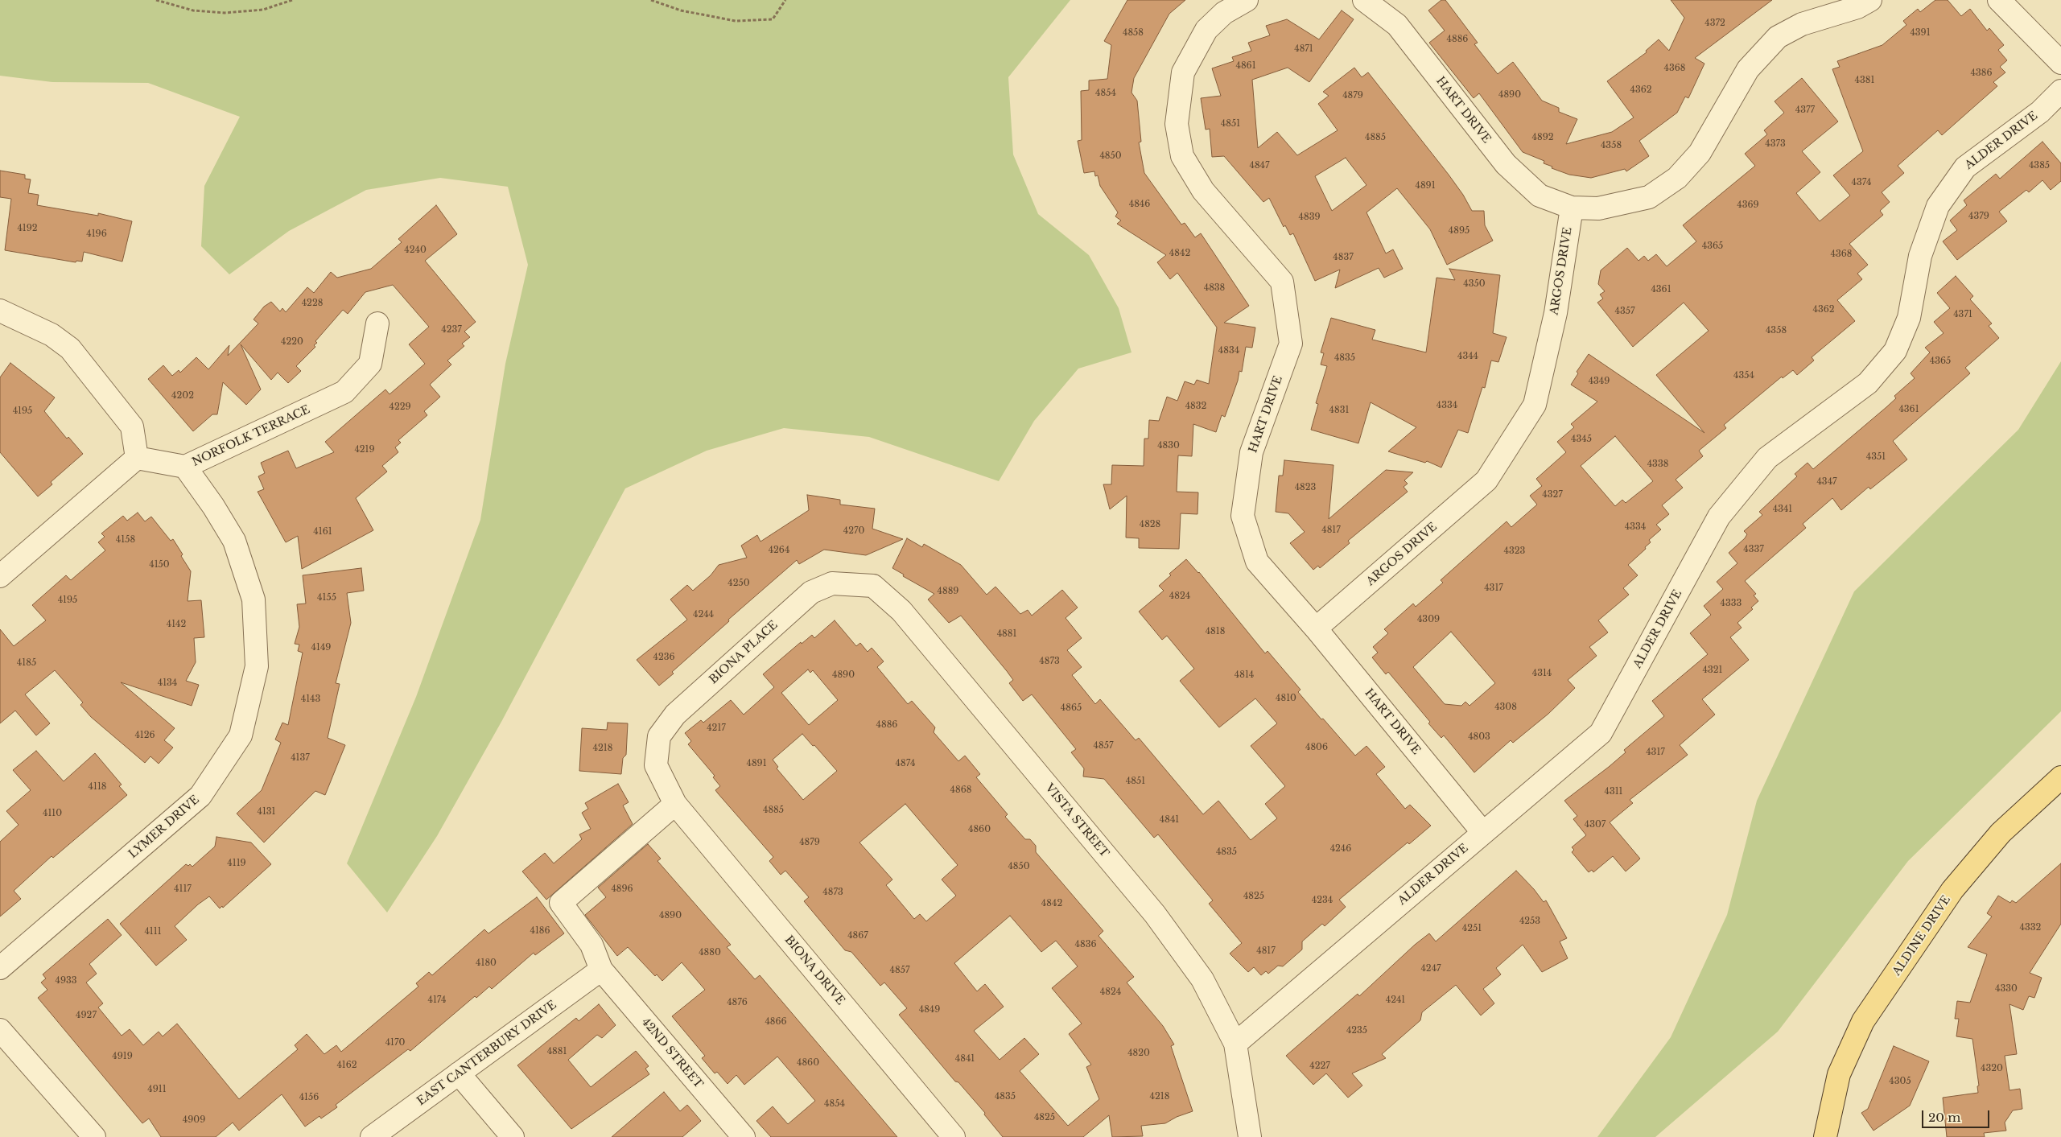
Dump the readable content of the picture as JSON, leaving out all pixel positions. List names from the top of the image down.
{
  "streets": {
    "main road": ["ALDINE DRIVE"],
    "street": [
      "HART DRIVE",
      "ALDER DRIVE",
      "ARGOS DRIVE",
      "NORFOLK TERRACE",
      "BIONA PLACE",
      "VISTA STREET",
      "LYMER DRIVE",
      "BIONA DRIVE",
      "EAST CANTERBURY DRIVE",
      "42ND STREET"
    ]
  },
  "crossings": [
    ["HART DRIVE", "ALDER DRIVE"],
    ["HART DRIVE", "ARGOS DRIVE"],
    ["ALDER DRIVE", "VISTA STREET"],
    ["NORFOLK TERRACE", "LYMER DRIVE"],
    ["BIONA PLACE", "VISTA STREET"],
    ["BIONA PLACE", "BIONA DRIVE"],
    ["BIONA PLACE", "42ND STREET"],
    ["BIONA DRIVE", "42ND STREET"],
    ["EAST CANTERBURY DRIVE", "42ND STREET"]
  ],
  "house_numbers": [
    "4372",
    "4858",
    "4391",
    "4886",
    "4871",
    "4861",
    "4368",
    "4386",
    "4381",
    "4362",
    "4854",
    "4890",
    "4879",
    "4377",
    "4851",
    "4885",
    "4892",
    "4373",
    "4358",
    "4850",
    "4847",
    "4385",
    "4374",
    "4891",
    "4846",
    "4369",
    "4379",
    "4839",
    "4192",
    "4895",
    "4196",
    "4365",
    "4240",
    "4842",
    "4368",
    "4837",
    "4350",
    "4838",
    "4361",
    "4228",
    "4362",
    "4357",
    "4371",
    "4237",
    "4358",
    "4220",
    "4834",
    "4344",
    "4835",
    "4365",
    "4354",
    "4349",
    "4202",
    "4334",
    "4832",
    "4229",
    "4361",
    "4831",
    "4195",
    "4345",
    "4830",
    "4219",
    "4351",
    "4338",
    "4347",
    "4823",
    "4327",
    "4341",
    "4828",
    "4334",
    "4817",
    "4270",
    "4161",
    "4158",
    "4337",
    "4264",
    "4323",
    "4150",
    "4250",
    "4317",
    "4889",
    "4824",
    "4155",
    "4195",
    "4333",
    "4244",
    "4309",
    "4142",
    "4818",
    "4881",
    "4149",
    "4236",
    "4873",
    "4185",
    "4321",
    "4314",
    "4890",
    "4814",
    "4134",
    "4810",
    "4143",
    "4308",
    "4865",
    "4886",
    "4217",
    "4126",
    "4803",
    "4857",
    "4806",
    "4218",
    "4317",
    "4137",
    "4891",
    "4874",
    "4851",
    "4118",
    "4868",
    "4311",
    "4885",
    "4131",
    "4110",
    "4841",
    "4307",
    "4860",
    "4879",
    "4246",
    "4835",
    "4119",
    "4850",
    "4117",
    "4896",
    "4873",
    "4825",
    "4234",
    "4842",
    "4890",
    "4253",
    "4332",
    "4251",
    "4186",
    "4111",
    "4867",
    "4836",
    "4817",
    "4880",
    "4180",
    "4247",
    "4857",
    "4933",
    "4330",
    "4824",
    "4174",
    "4241",
    "4876",
    "4849",
    "4927",
    "4866",
    "4235",
    "4170",
    "4881",
    "4820",
    "4919",
    "4841",
    "4860",
    "4162",
    "4227",
    "4320",
    "4305",
    "4911",
    "4835",
    "4218",
    "4156",
    "4854",
    "4825",
    "4909"
  ],
  "scale_bar": "20 m"
}
